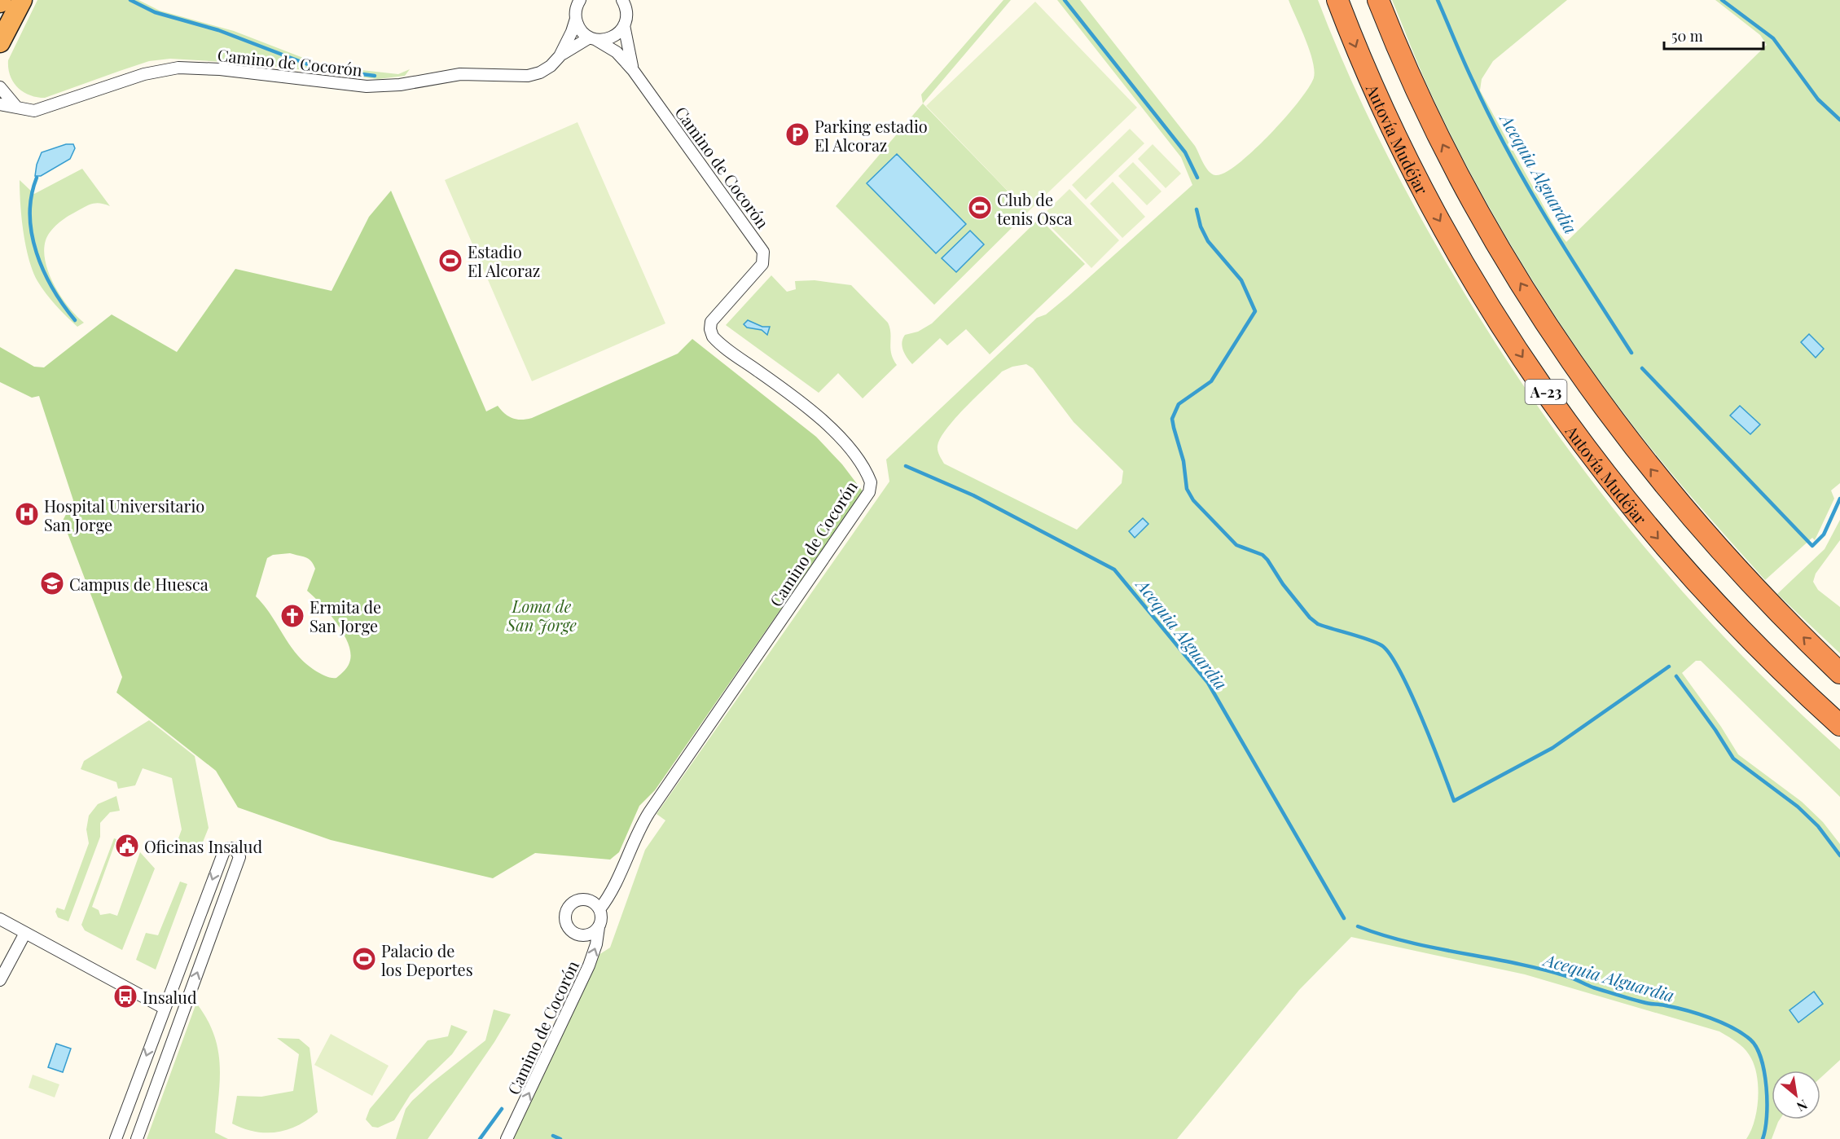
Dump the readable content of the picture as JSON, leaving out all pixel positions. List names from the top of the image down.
{
  "streets": {
    "highway": ["Autovía Mudéjar", "A-23"],
    "street": ["Camino de Cocorón"]
  },
  "water": ["Acequia Alguardia"],
  "parks": ["Loma de San Jorge"],
  "places": {
    "parking": ["Parking estadio El Alcoraz"],
    "sports": ["Club de tenis Osca", "Estadio El Alcoraz", "Palacio de los Deportes"],
    "hospital": ["Hospital Universitario San Jorge"],
    "school or university": ["Campus de Huesca"],
    "church": ["Ermita de San Jorge"],
    "public building": ["Oficinas Insalud"],
    "bus stop": ["Insalud"]
  },
  "scale_bar": "50 m",
  "north": "bottom right"
}
